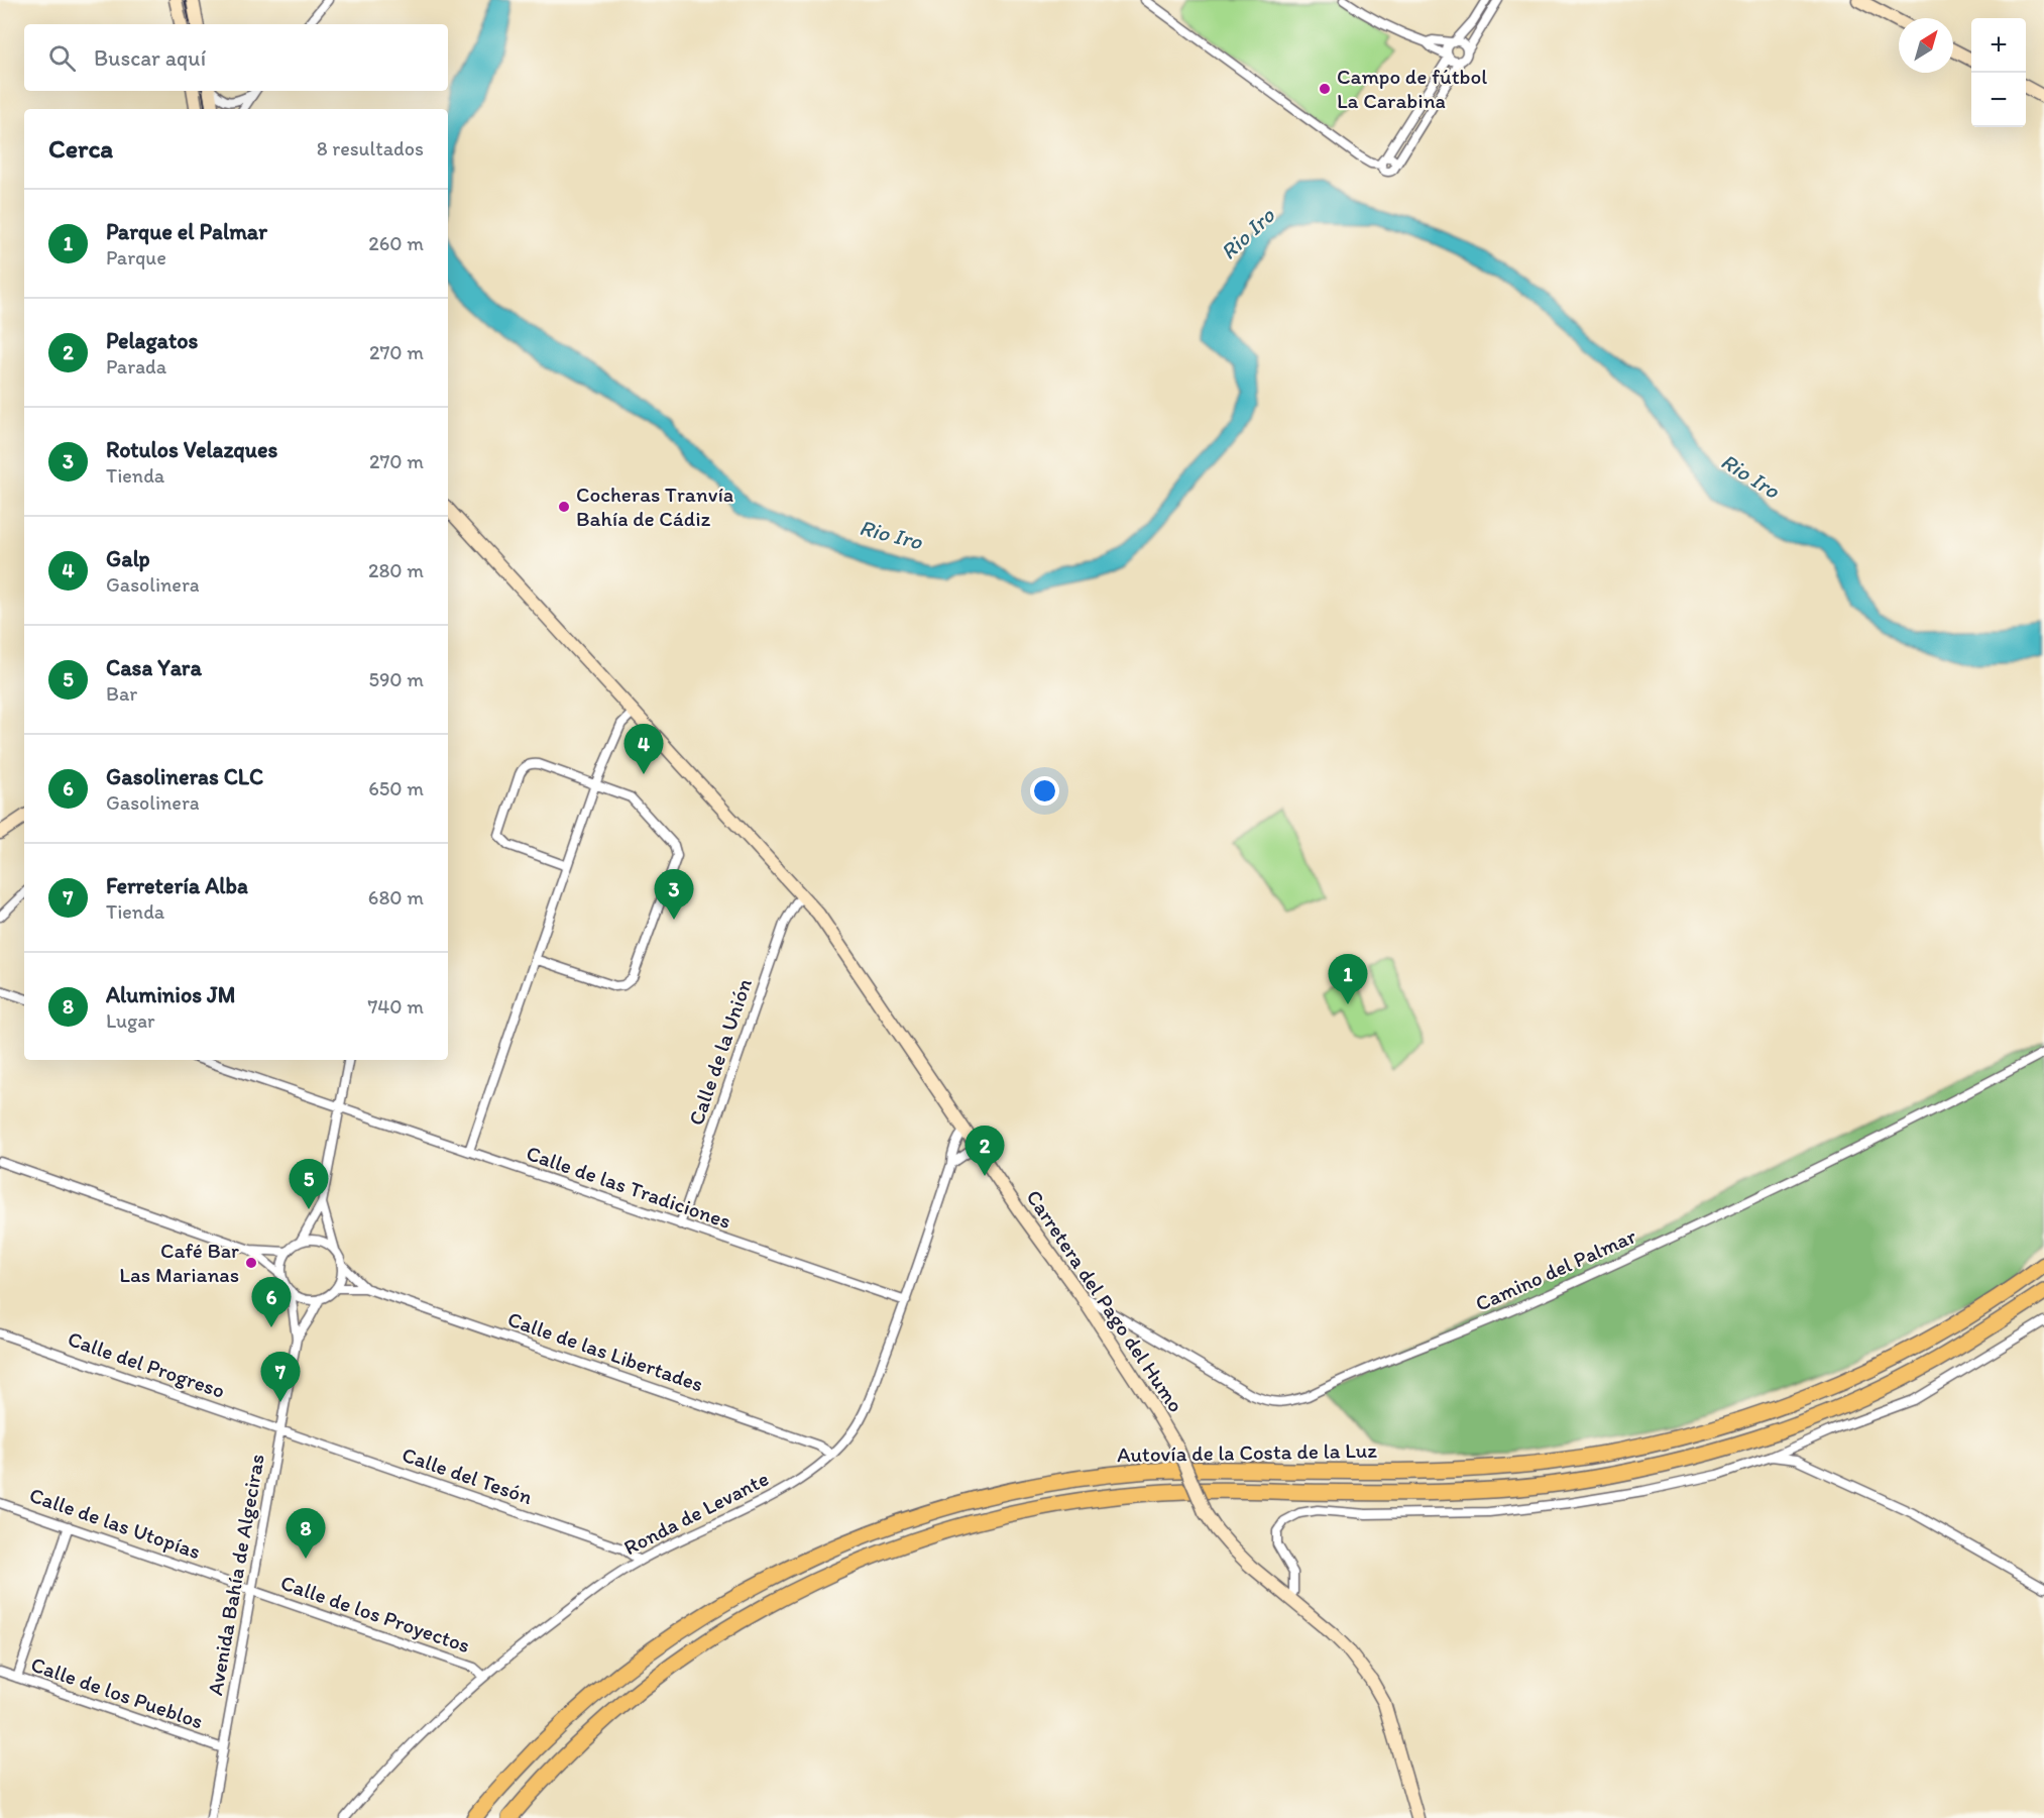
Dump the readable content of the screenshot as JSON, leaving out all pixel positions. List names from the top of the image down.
{
  "streets": {
    "highway": ["Autovía de la Costa de la Luz"],
    "street": [
      "Calle de la Unión",
      "Calle de las Tradiciones",
      "Camino del Palmar",
      "Carretera del Pago del Humo",
      "Calle de las Libertades",
      "Calle del Progreso",
      "Calle del Tesón",
      "Ronda de Levante",
      "Calle de las Utopías",
      "Avenida Bahía de Algeciras",
      "Calle de los Proyectos",
      "Calle de los Pueblos"
    ]
  },
  "crossings": [
    ["Calle de la Unión", "Calle de las Tradiciones"],
    ["Calle de la Unión", "Carretera del Pago del Humo"],
    ["Calle de las Tradiciones", "Ronda de Levante"],
    ["Camino del Palmar", "Carretera del Pago del Humo"],
    ["Carretera del Pago del Humo", "Ronda de Levante"],
    ["Calle de las Libertades", "Ronda de Levante"],
    ["Calle de las Libertades", "Avenida Bahía de Algeciras"],
    ["Calle del Progreso", "Calle del Tesón"],
    ["Calle del Progreso", "Avenida Bahía de Algeciras"],
    ["Calle del Tesón", "Ronda de Levante"],
    ["Calle del Tesón", "Avenida Bahía de Algeciras"],
    ["Ronda de Levante", "Calle de los Proyectos"],
    ["Calle de las Utopías", "Avenida Bahía de Algeciras"],
    ["Calle de las Utopías", "Calle de los Proyectos"],
    ["Avenida Bahía de Algeciras", "Calle de los Proyectos"],
    ["Avenida Bahía de Algeciras", "Calle de los Pueblos"]
  ],
  "water": ["Rio Iro"],
  "places": ["Campo de fútbol La Carabina", "Cocheras Tranvía Bahía de Cádiz", "Café Bar Las Marianas"],
  "north": "top right",
  "page": {
    "map_buttons": ["+", "−"],
    "search": "Buscar aquí",
    "heading": ["Cerca", "8 resultados"],
    "list": [
      {
        "mark": "1",
        "name": "Parque el Palmar",
        "note": "Parque",
        "value": "260 m"
      },
      {
        "mark": "2",
        "name": "Pelagatos",
        "note": "Parada",
        "value": "270 m"
      },
      {
        "mark": "3",
        "name": "Rotulos Velazques",
        "note": "Tienda",
        "value": "270 m"
      },
      {
        "mark": "4",
        "name": "Galp",
        "note": "Gasolinera",
        "value": "280 m"
      },
      {
        "mark": "5",
        "name": "Casa Yara",
        "note": "Bar",
        "value": "590 m"
      },
      {
        "mark": "6",
        "name": "Gasolineras CLC",
        "note": "Gasolinera",
        "value": "650 m"
      },
      {
        "mark": "7",
        "name": "Ferretería Alba",
        "note": "Tienda",
        "value": "680 m"
      },
      {
        "mark": "8",
        "name": "Aluminios JM",
        "note": "Lugar",
        "value": "740 m"
      }
    ],
    "pins": [
      "4",
      "3",
      "1",
      "2",
      "5",
      "6",
      "7",
      "8"
    ]
  }
}
